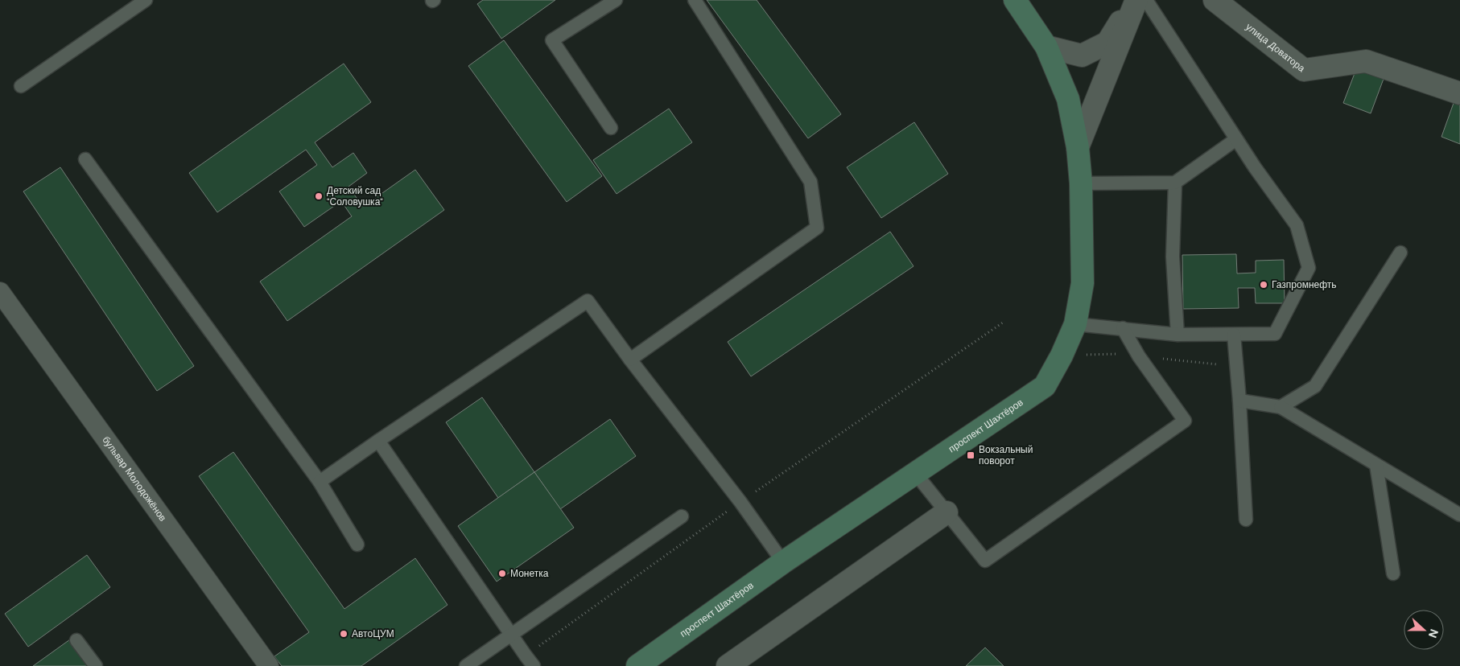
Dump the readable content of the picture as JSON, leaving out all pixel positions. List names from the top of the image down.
{
  "streets": {
    "main road": ["проспект Шахтёров"],
    "street": ["улица Доватора", "бульвар Молодожёнов"]
  },
  "places": {
    "other": [
      "Детский сад \"Соловушка\"",
      "Газпромнефть",
      "Монетка",
      "АвтоЦУМ"
    ],
    "transit": ["Вокзальный поворот"]
  },
  "north": "right"
}
